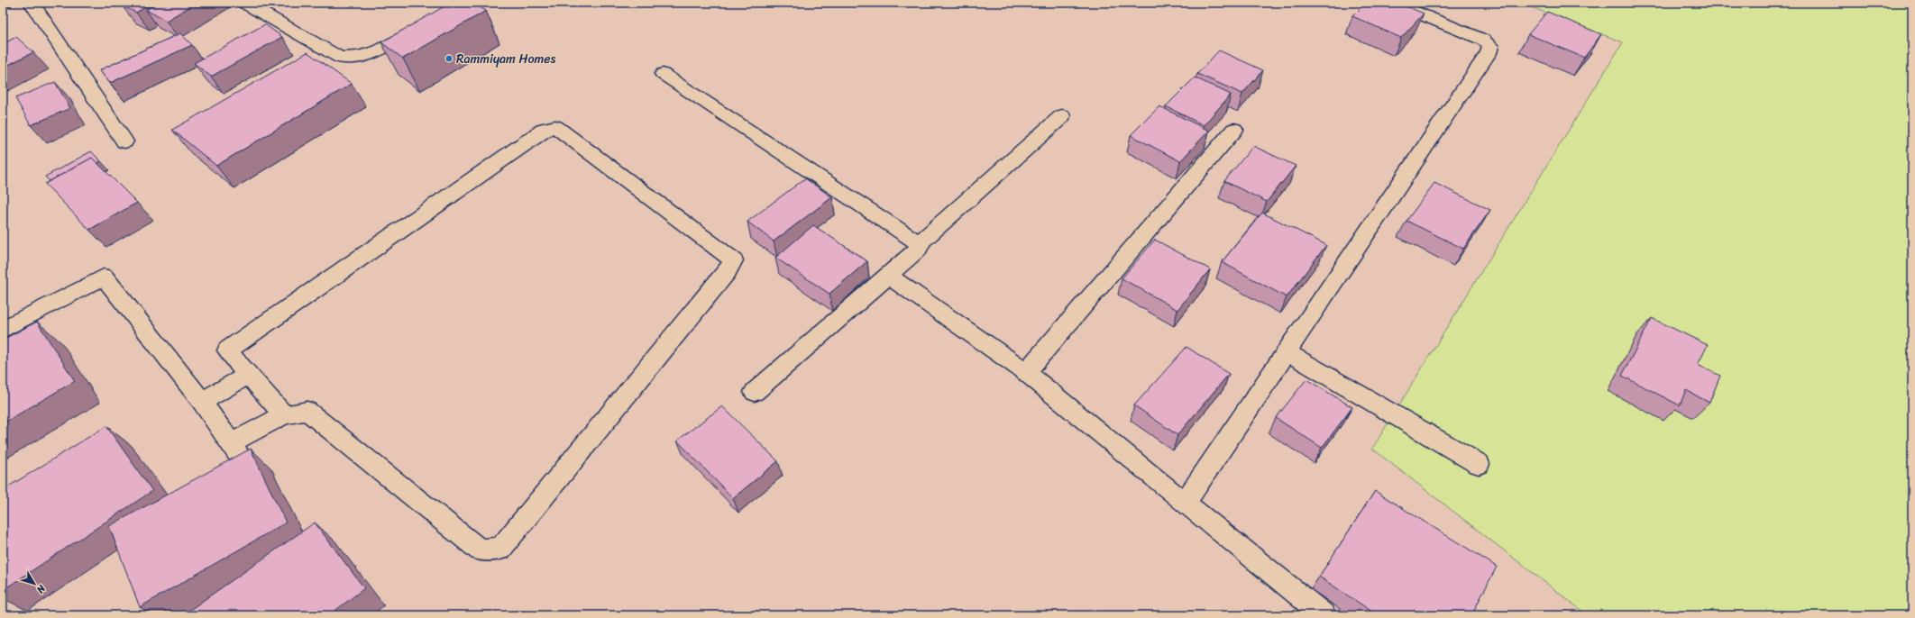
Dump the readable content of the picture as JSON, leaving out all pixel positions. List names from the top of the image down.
{
  "places": ["Rammiyam Homes"],
  "north": "bottom right"
}
